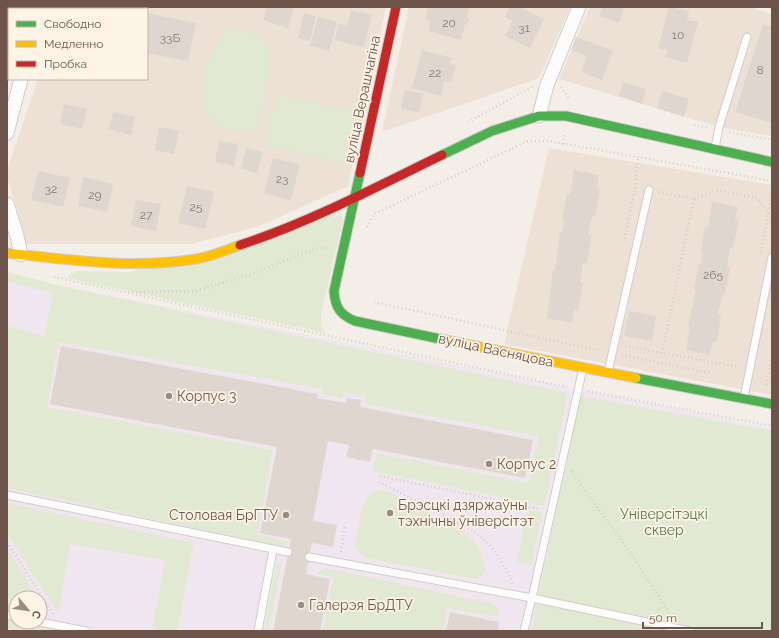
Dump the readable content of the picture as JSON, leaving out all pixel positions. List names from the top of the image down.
{
  "streets": {
    "street": ["вуліца Верашчагіна", "вуліца Васняцова"]
  },
  "crossings": [
    ["вуліца Верашчагіна", "вуліца Васняцова"]
  ],
  "parks": ["Універсітэцкі сквер"],
  "places": [
    "Корпус 3",
    "Корпус 2",
    "Брэсцкі дзяржаўны тэхнічны ўніверсітэт",
    "Столовая БрГТУ",
    "Галерэя БрДТУ"
  ],
  "house_numbers": [
    "20",
    "31",
    "10",
    "33Б",
    "8",
    "22",
    "23",
    "32",
    "29",
    "25",
    "27",
    "265"
  ],
  "legend": ["Свободно", "Медленно", "Пробка"],
  "scale_bar": "50 m",
  "north": "bottom right"
}
